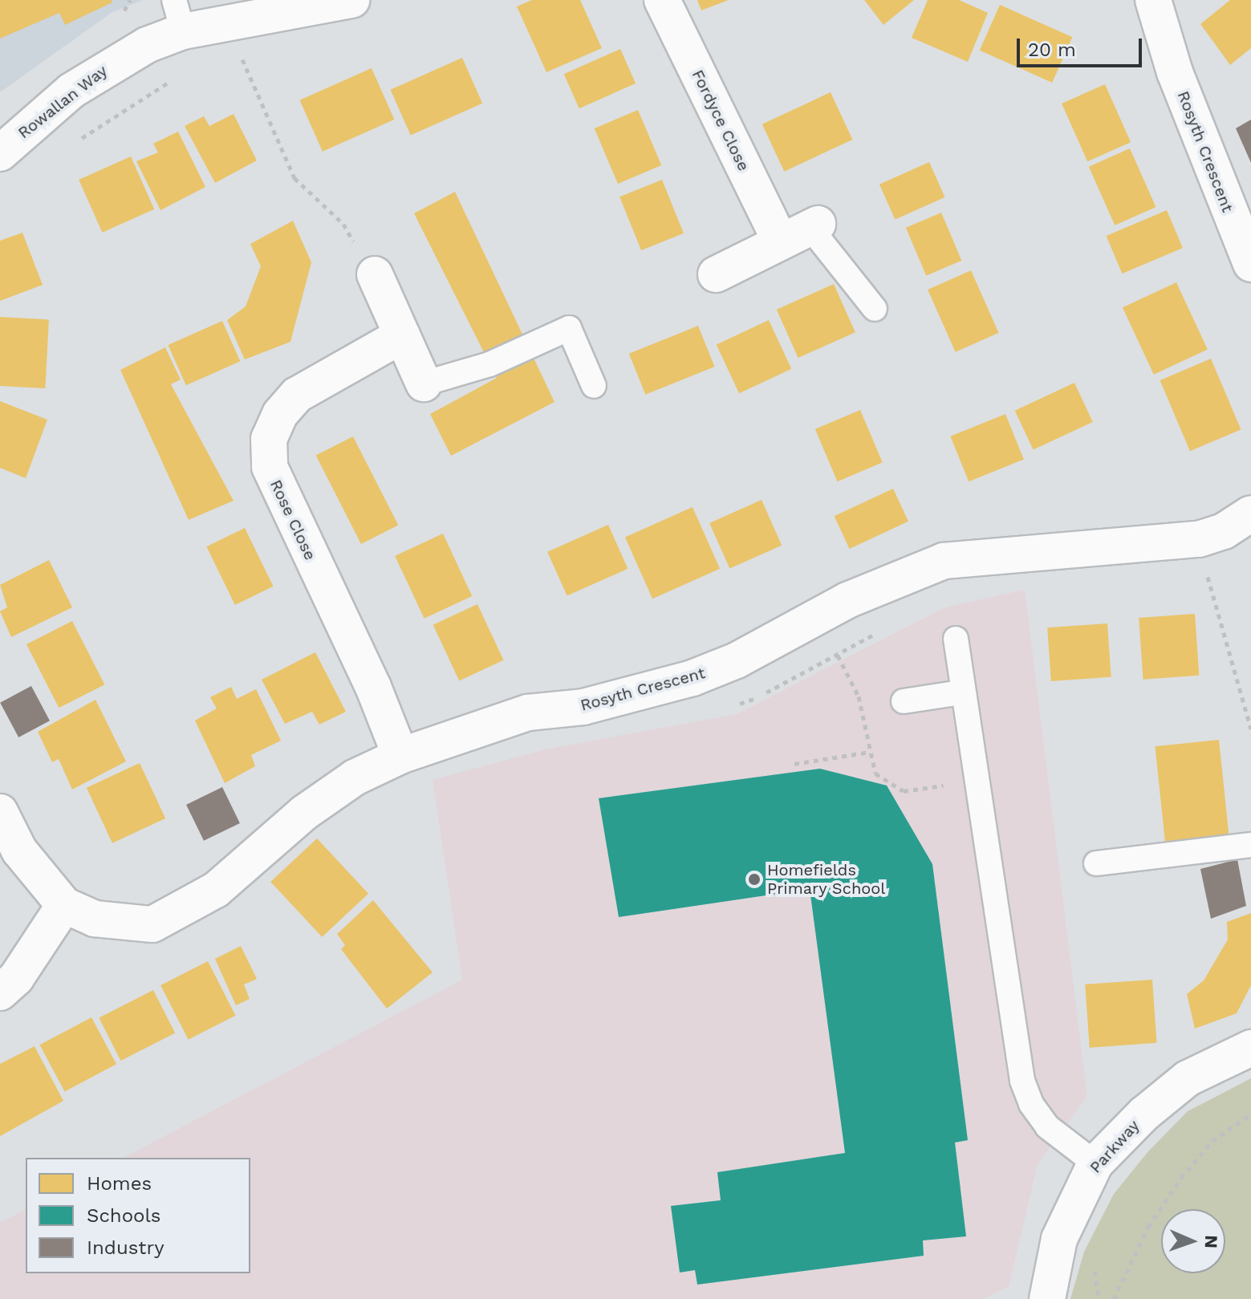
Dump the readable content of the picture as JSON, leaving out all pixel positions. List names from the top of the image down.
{
  "streets": {
    "street": [
      "Rowallan Way",
      "Fordyce Close",
      "Rosyth Crescent",
      "Rose Close",
      "Parkway"
    ]
  },
  "crossings": [
    ["Rosyth Crescent", "Rose Close"]
  ],
  "places": ["Homefields Primary School"],
  "legend": ["Homes", "Schools", "Industry"],
  "scale_bar": "20 m",
  "north": "right"
}
